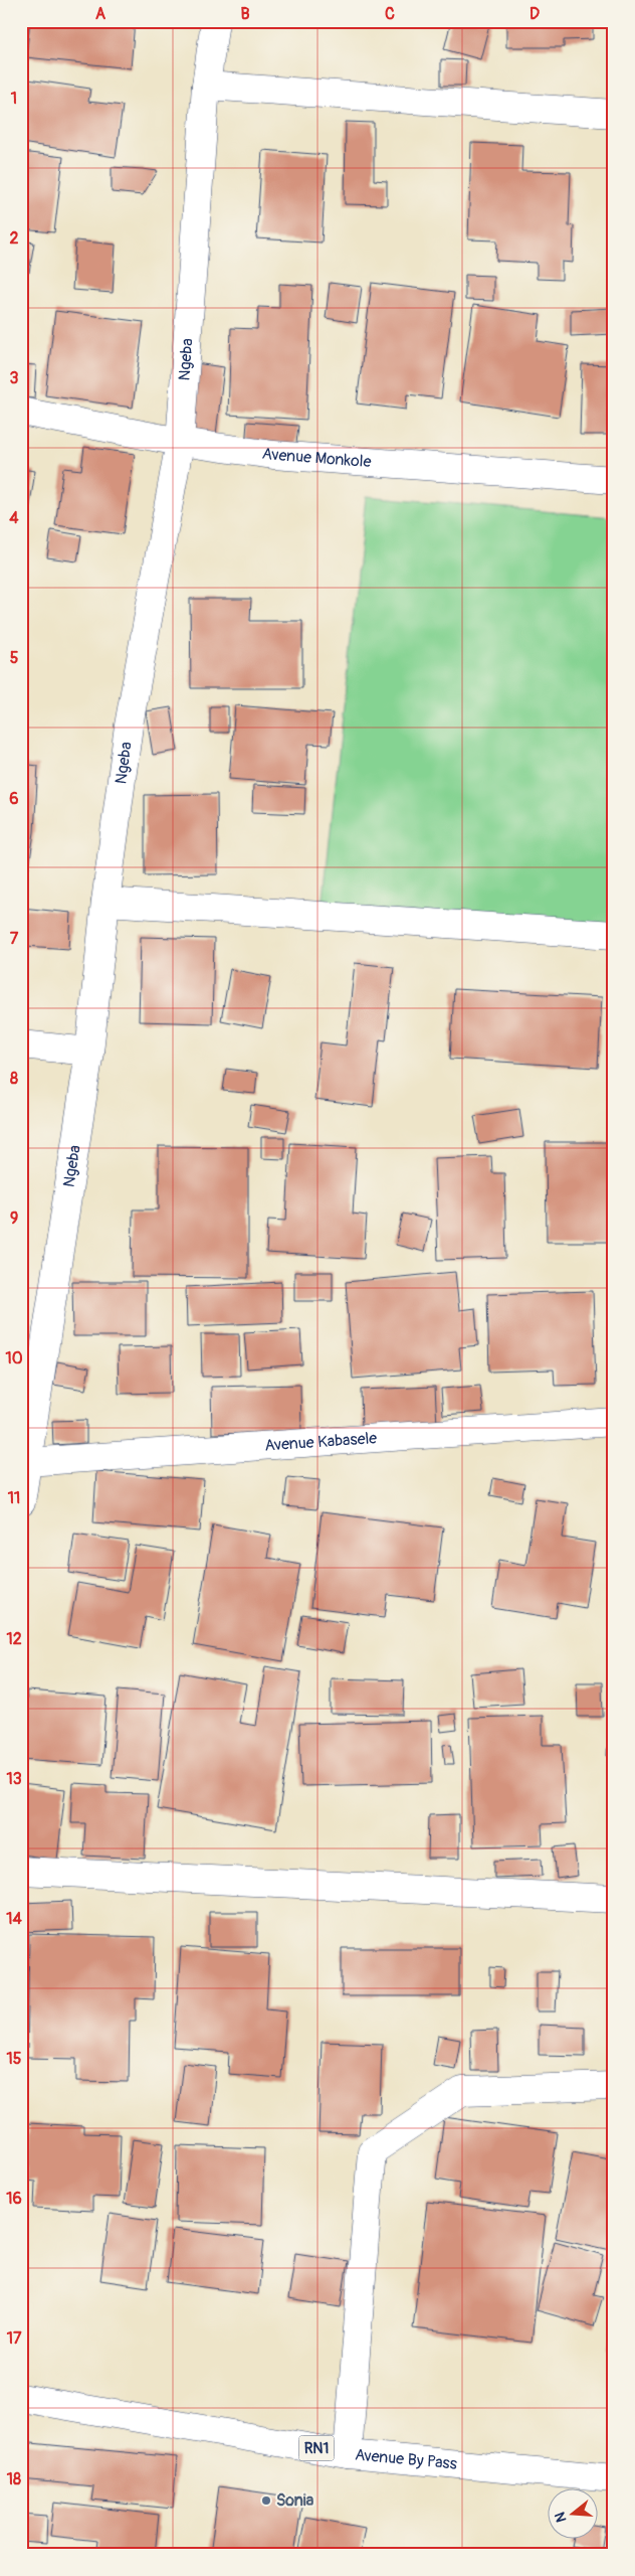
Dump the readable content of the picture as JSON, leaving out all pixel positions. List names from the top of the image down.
{
  "streets": {
    "main road": [
      "Ngeba",
      "Avenue Monkole",
      "Avenue Kabasele",
      "RN1",
      "Avenue By Pass"
    ]
  },
  "crossings": [
    ["Ngeba", "Avenue Monkole"],
    ["Ngeba", "Avenue Kabasele"]
  ],
  "places": ["Sonia"],
  "north": "left",
  "grid": {
    "columns": [
      "A",
      "B",
      "C",
      "D"
    ],
    "rows": [
      "1",
      "2",
      "3",
      "4",
      "5",
      "6",
      "7",
      "8",
      "9",
      "10",
      "11",
      "12",
      "13",
      "14",
      "15",
      "16",
      "17",
      "18"
    ]
  }
}
